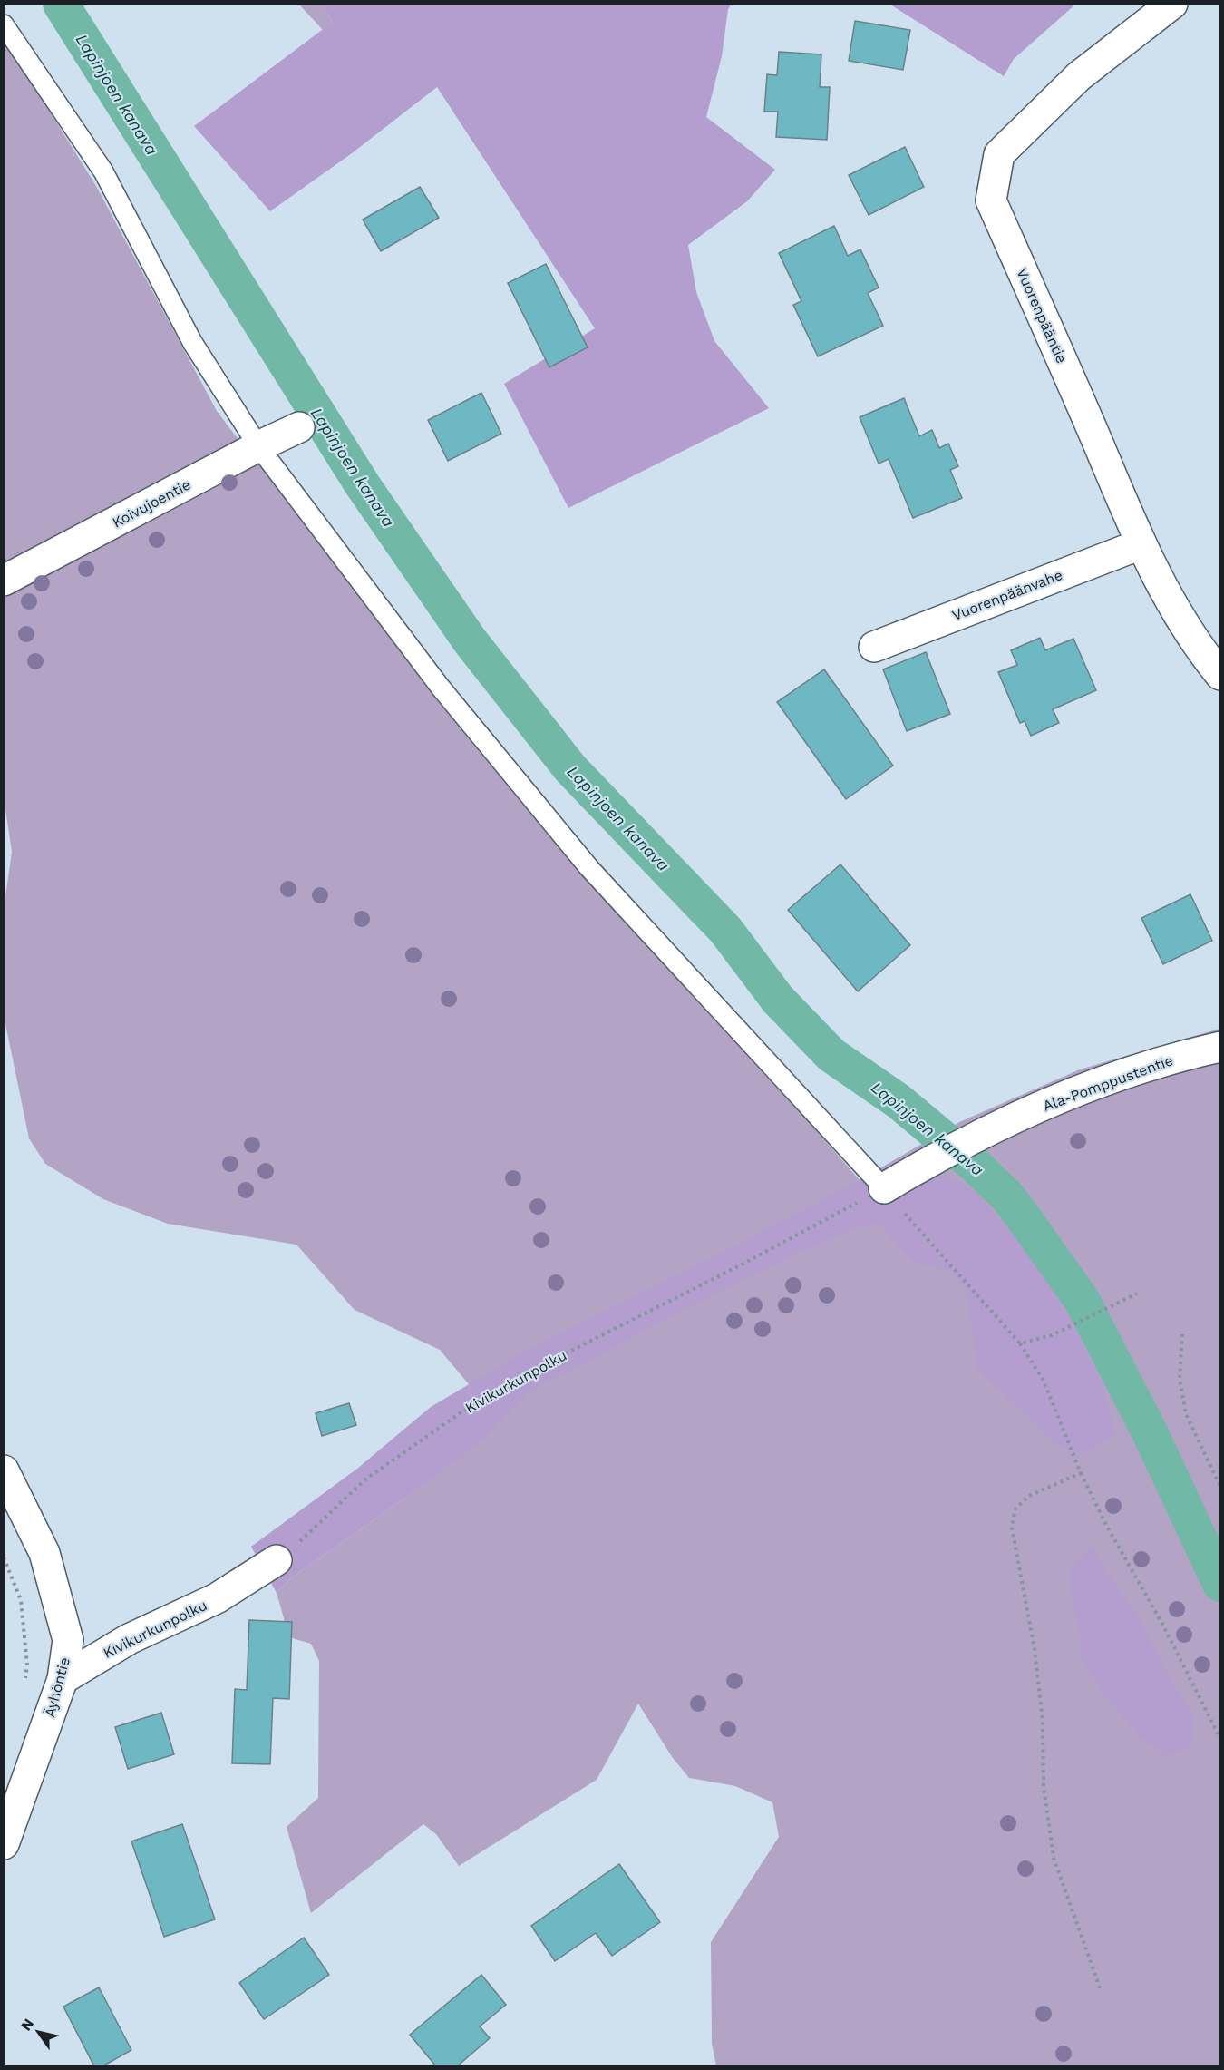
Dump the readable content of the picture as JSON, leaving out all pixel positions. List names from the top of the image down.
{
  "streets": {
    "street": [
      "Vuorenpääntie",
      "Koivujoentie",
      "Vuorenpäänvahe",
      "Ala-Pomppustentie",
      "Kivikurkunpolku",
      "Äyhöntie"
    ]
  },
  "crossings": [
    ["Vuorenpääntie", "Vuorenpäänvahe"],
    ["Ala-Pomppustentie", "Kivikurkunpolku"],
    ["Kivikurkunpolku", "Äyhöntie"]
  ],
  "water": ["Lapinjoen kanava"],
  "north": "top left"
}
